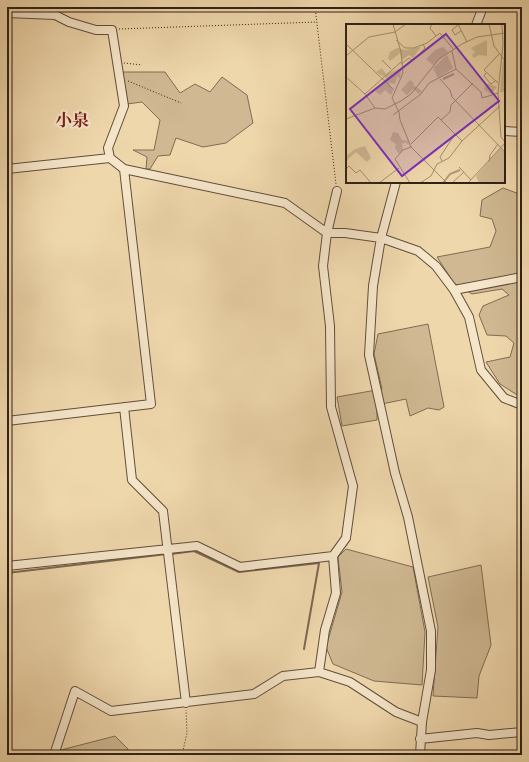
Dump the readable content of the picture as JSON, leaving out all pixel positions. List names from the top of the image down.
{
  "districts": ["小泉"]
}
